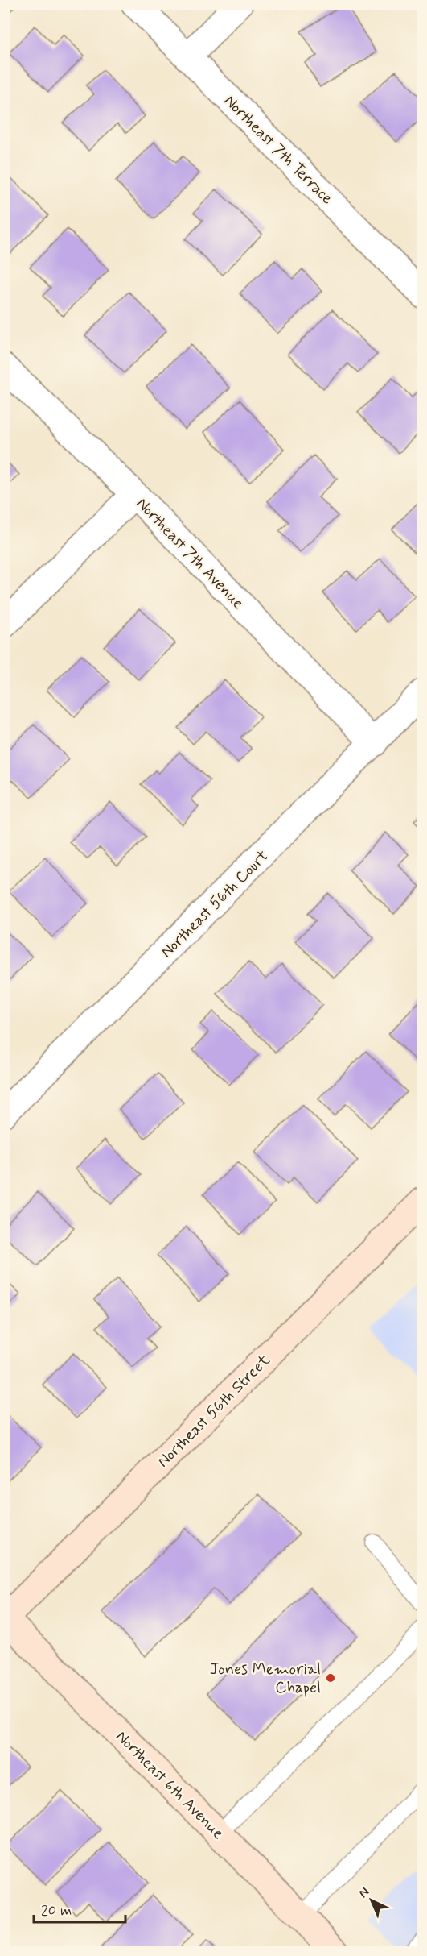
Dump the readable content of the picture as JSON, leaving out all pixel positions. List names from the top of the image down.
{
  "streets": {
    "street": [
      "Northeast 7th Terrace",
      "Northeast 7th Avenue",
      "Northeast 56th Court",
      "Northeast 56th Street",
      "Northeast 6th Avenue"
    ]
  },
  "crossings": [
    ["Northeast 7th Avenue", "Northeast 56th Court"],
    ["Northeast 56th Street", "Northeast 6th Avenue"]
  ],
  "places": ["Jones Memorial Chapel"],
  "scale_bar": "20 m",
  "north": "top left"
}
